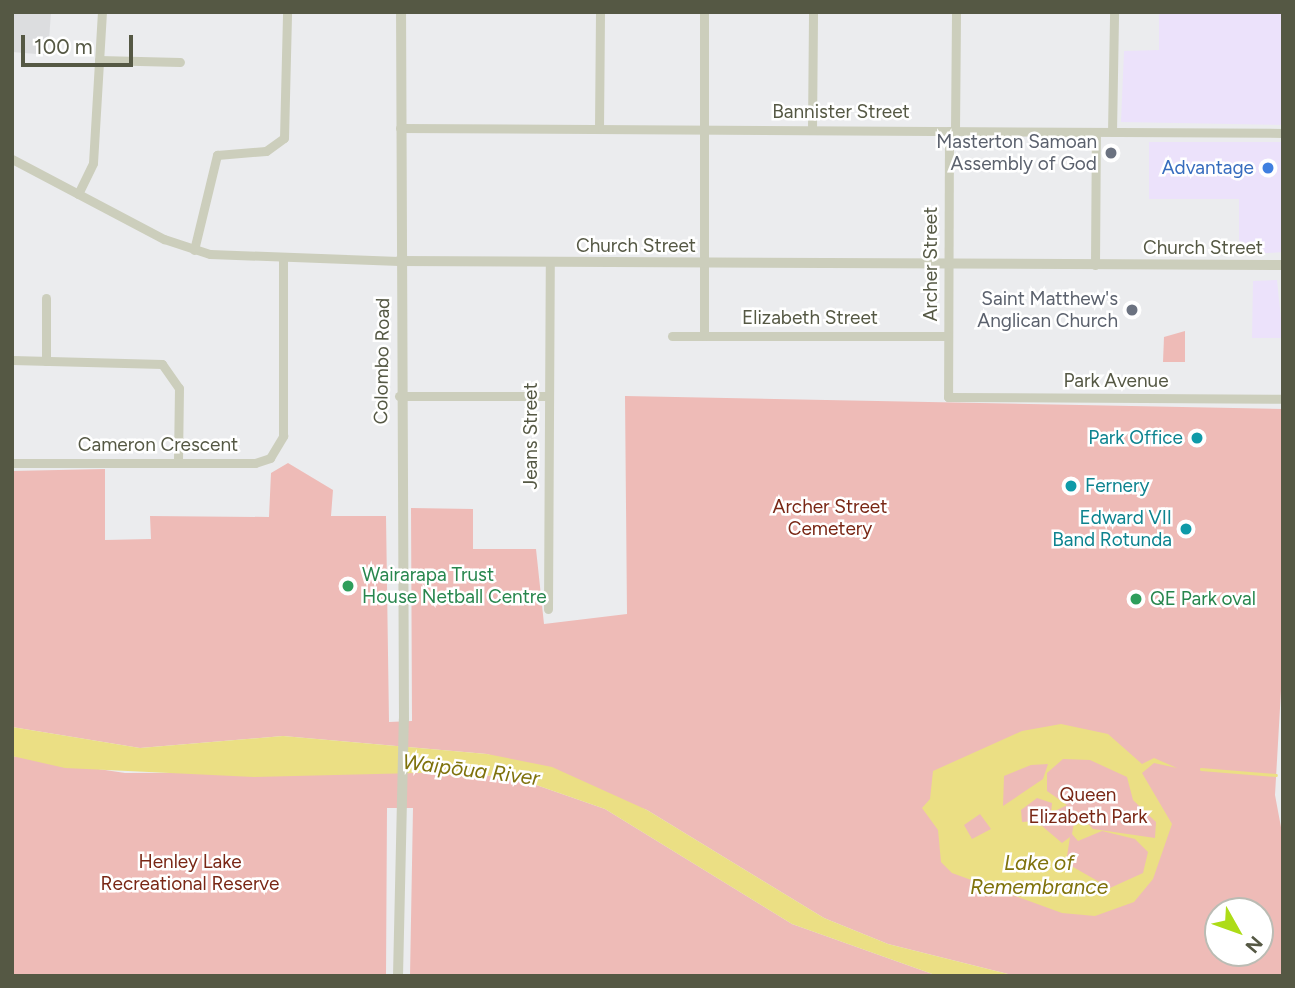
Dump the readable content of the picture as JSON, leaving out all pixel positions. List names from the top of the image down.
{
  "streets": {
    "street": [
      "Bannister Street",
      "Church Street",
      "Archer Street",
      "Elizabeth Street",
      "Colombo Road",
      "Park Avenue",
      "Jeans Street",
      "Cameron Crescent"
    ]
  },
  "crossings": [
    ["Bannister Street", "Archer Street"],
    ["Bannister Street", "Colombo Road"],
    ["Church Street", "Archer Street"],
    ["Church Street", "Colombo Road"],
    ["Church Street", "Jeans Street"],
    ["Church Street", "Cameron Crescent"],
    ["Archer Street", "Elizabeth Street"],
    ["Archer Street", "Park Avenue"]
  ],
  "water": ["Waipōua River", "Lake of Remembrance"],
  "parks": ["Archer Street Cemetery", "Queen Elizabeth Park", "Henley Lake Recreational Reserve"],
  "places": [
    "Masterton Samoan Assembly of God",
    "Advantage",
    "Saint Matthew's Anglican Church",
    "Park Office",
    "Fernery",
    "Edward VII Band Rotunda",
    "Wairarapa Trust House Netball Centre",
    "QE Park oval"
  ],
  "scale_bar": "100 m",
  "north": "bottom right"
}
